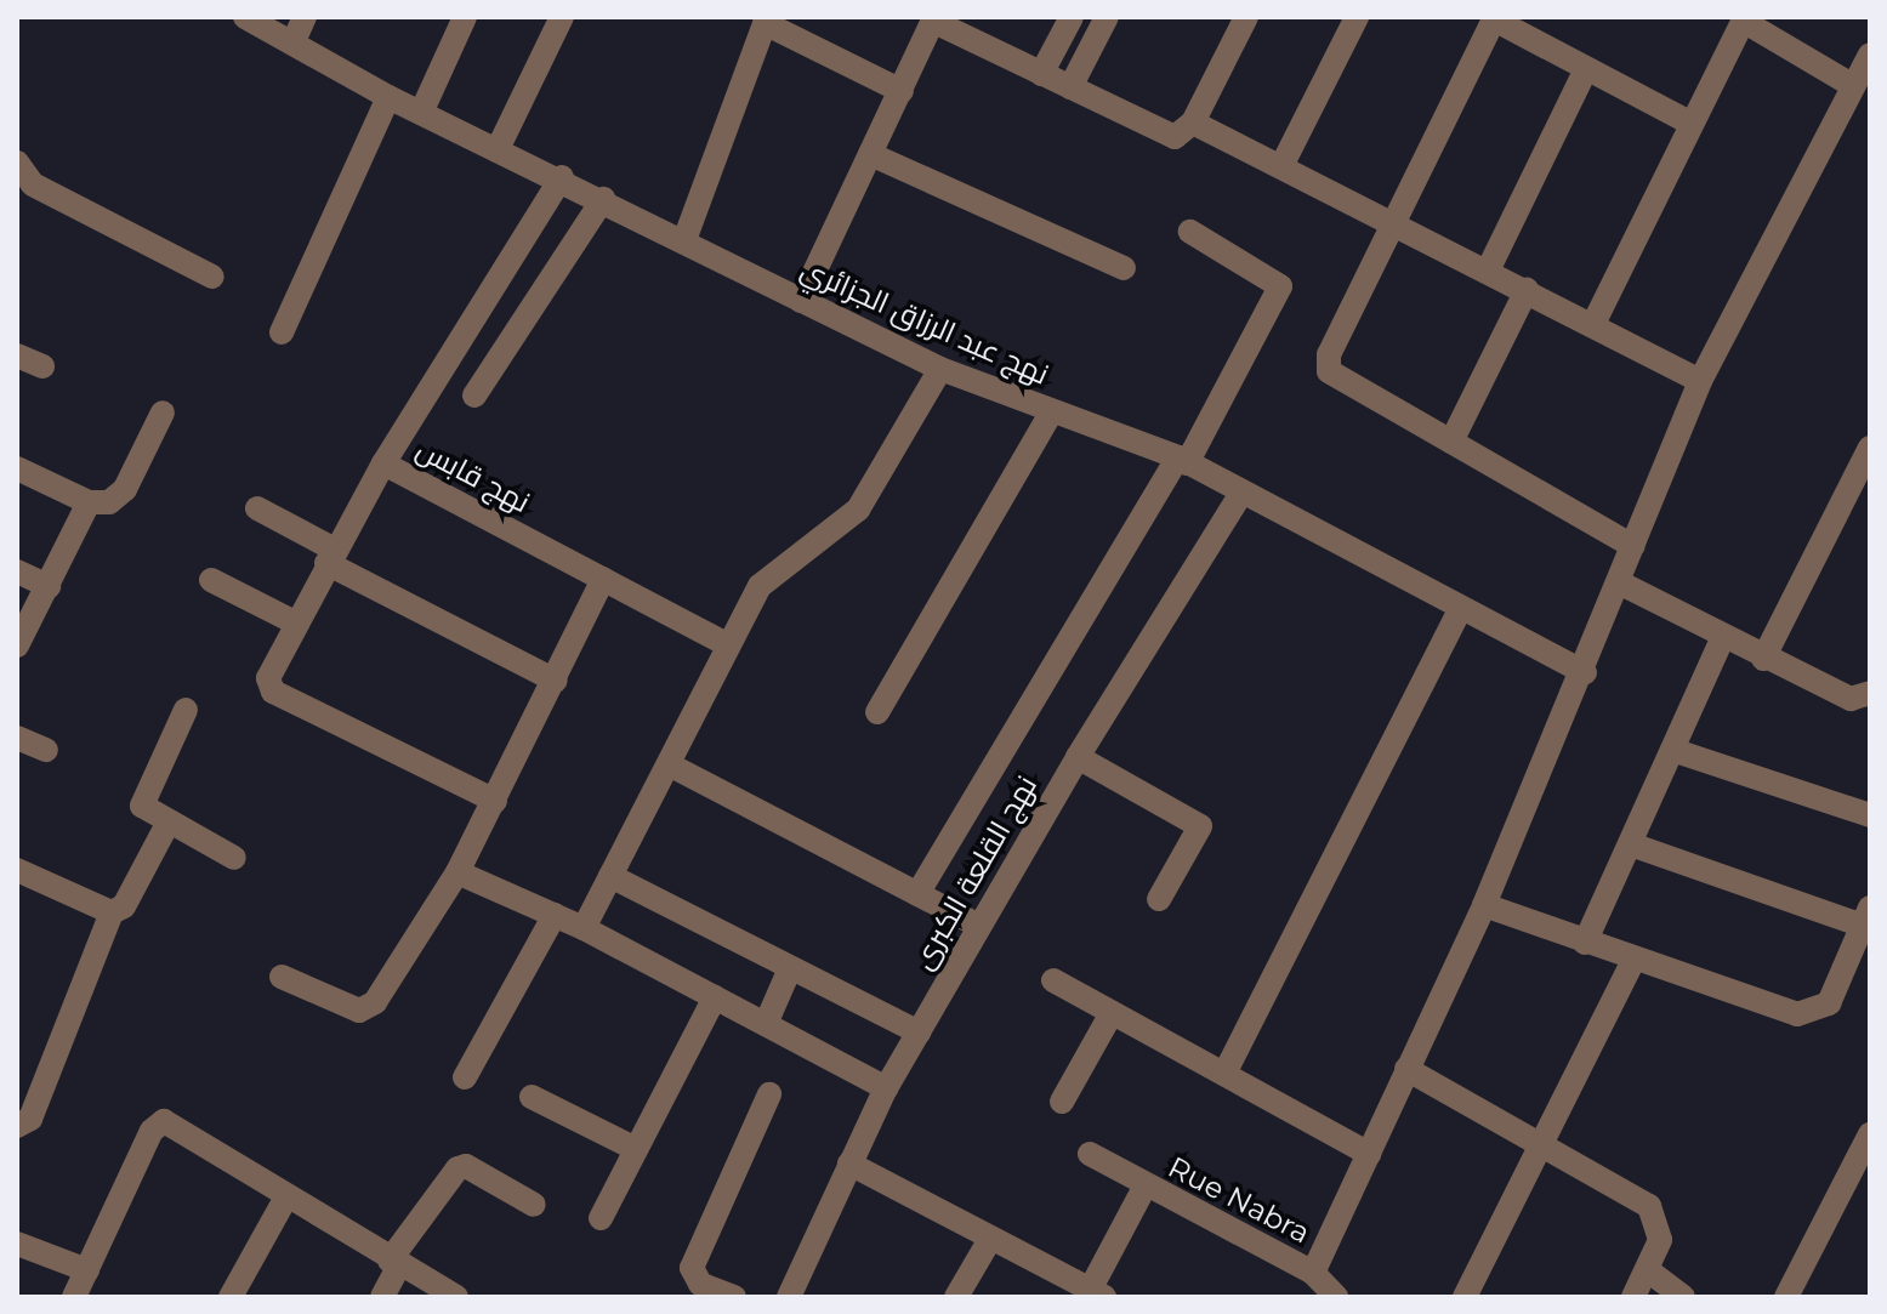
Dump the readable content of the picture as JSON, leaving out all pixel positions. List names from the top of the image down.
{
  "streets": {
    "street": [
      "نهج عبد الرزاق الجزائري",
      "نهج قابس",
      "نهج القلعة الكبرى",
      "Rue Nabra"
    ]
  },
  "crossings": [
    ["نهج عبد الرزاق الجزائري", "نهج قابس"],
    ["نهج عبد الرزاق الجزائري", "نهج القلعة الكبرى"]
  ]
}
